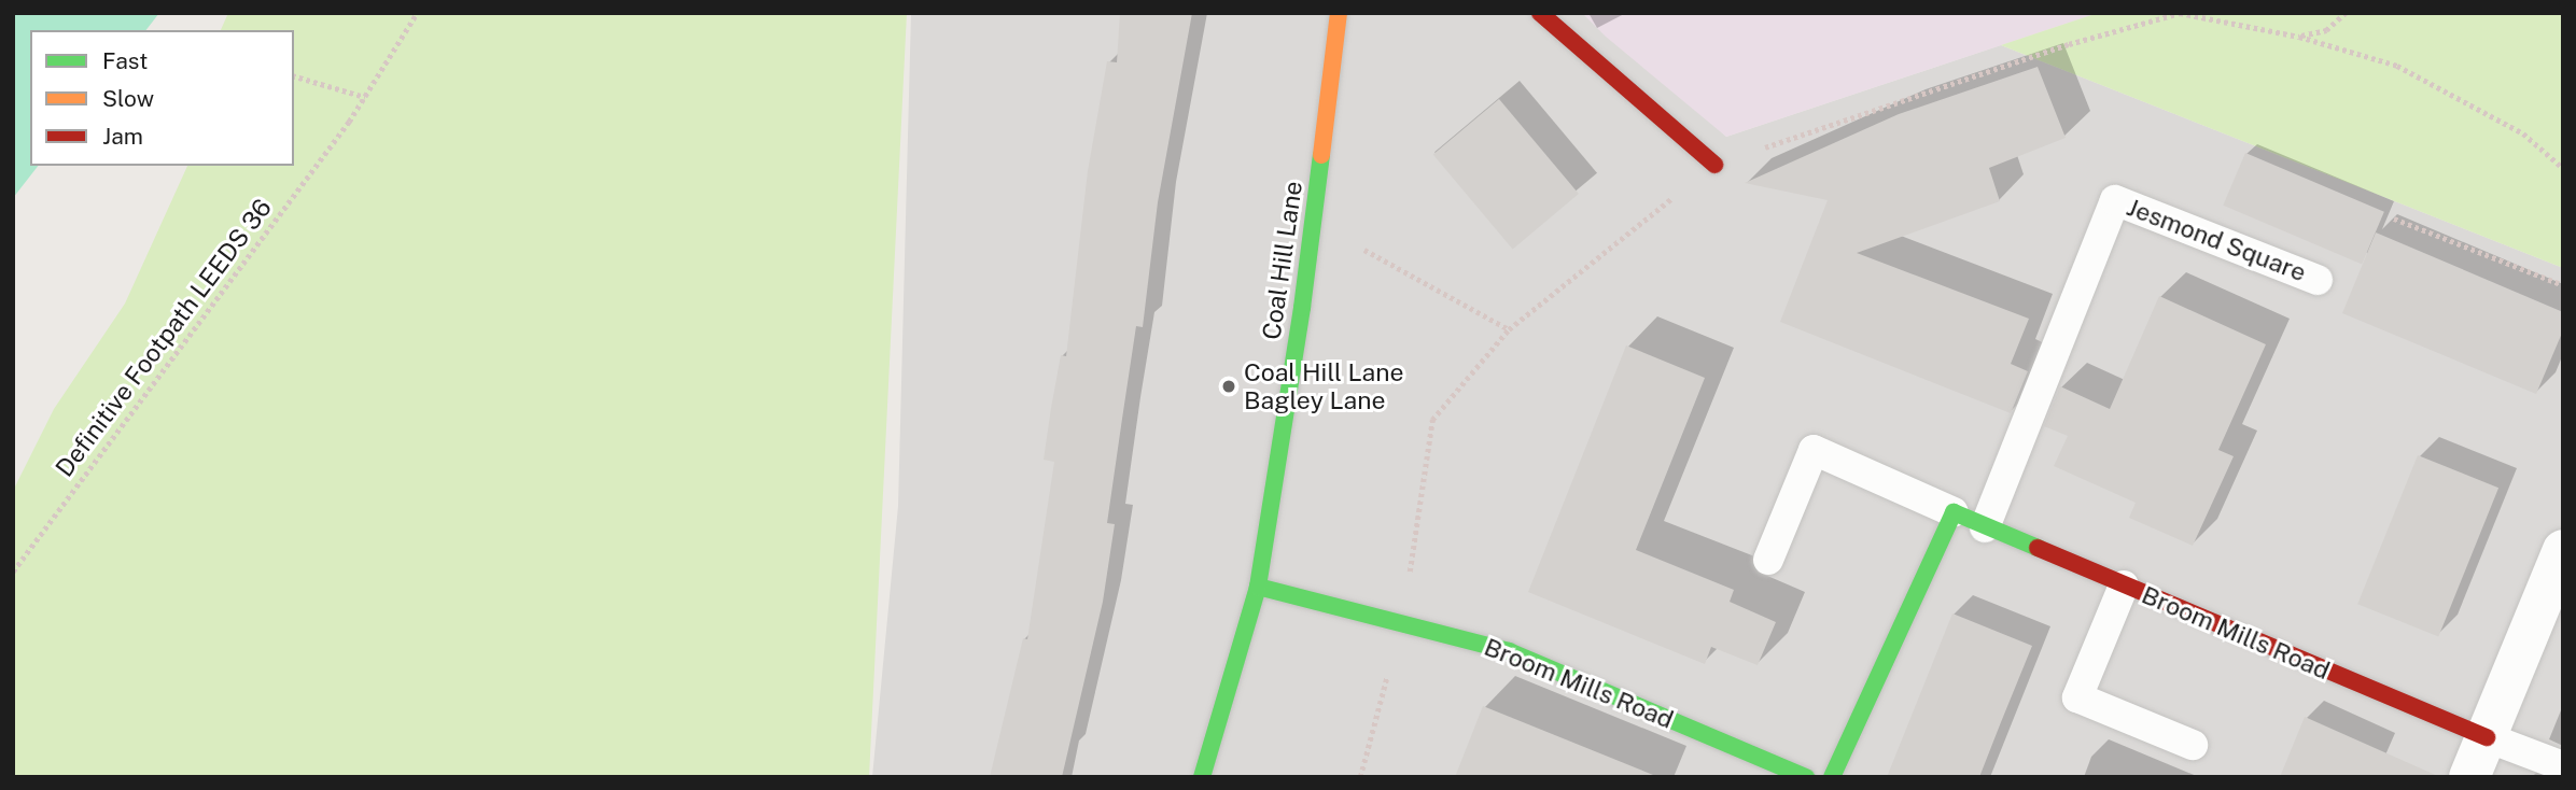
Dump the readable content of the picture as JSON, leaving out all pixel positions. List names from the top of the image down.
{
  "streets": {
    "street": ["Coal Hill Lane", "Broom Mills Road"],
    "lane": ["Jesmond Square"],
    "path": ["Definitive Footpath LEEDS 36"]
  },
  "crossings": [
    ["Jesmond Square", "Broom Mills Road"],
    ["Coal Hill Lane", "Broom Mills Road"]
  ],
  "places": ["Coal Hill Lane Bagley Lane"],
  "legend": ["Fast", "Slow", "Jam"]
}
